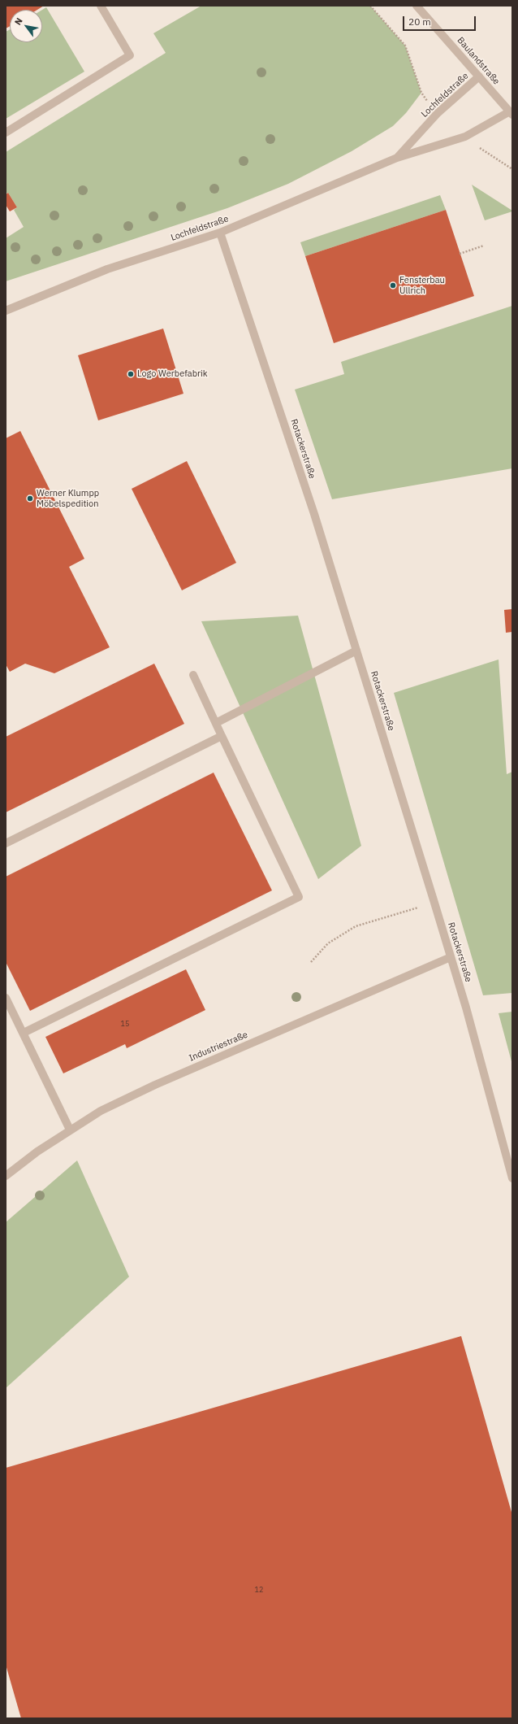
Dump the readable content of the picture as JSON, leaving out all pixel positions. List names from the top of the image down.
{
  "streets": {
    "street": [
      "Baulandstraße",
      "Lochfeldstraße",
      "Rotackerstraße",
      "Industriestraße"
    ]
  },
  "crossings": [
    ["Baulandstraße", "Lochfeldstraße"],
    ["Lochfeldstraße", "Rotackerstraße"],
    ["Rotackerstraße", "Industriestraße"]
  ],
  "places": ["Fensterbau Ullrich", "Logo Werbefabrik", "Werner Klumpp Möbelspedition"],
  "house_numbers": ["15", "12"],
  "scale_bar": "20 m",
  "north": "top left"
}
